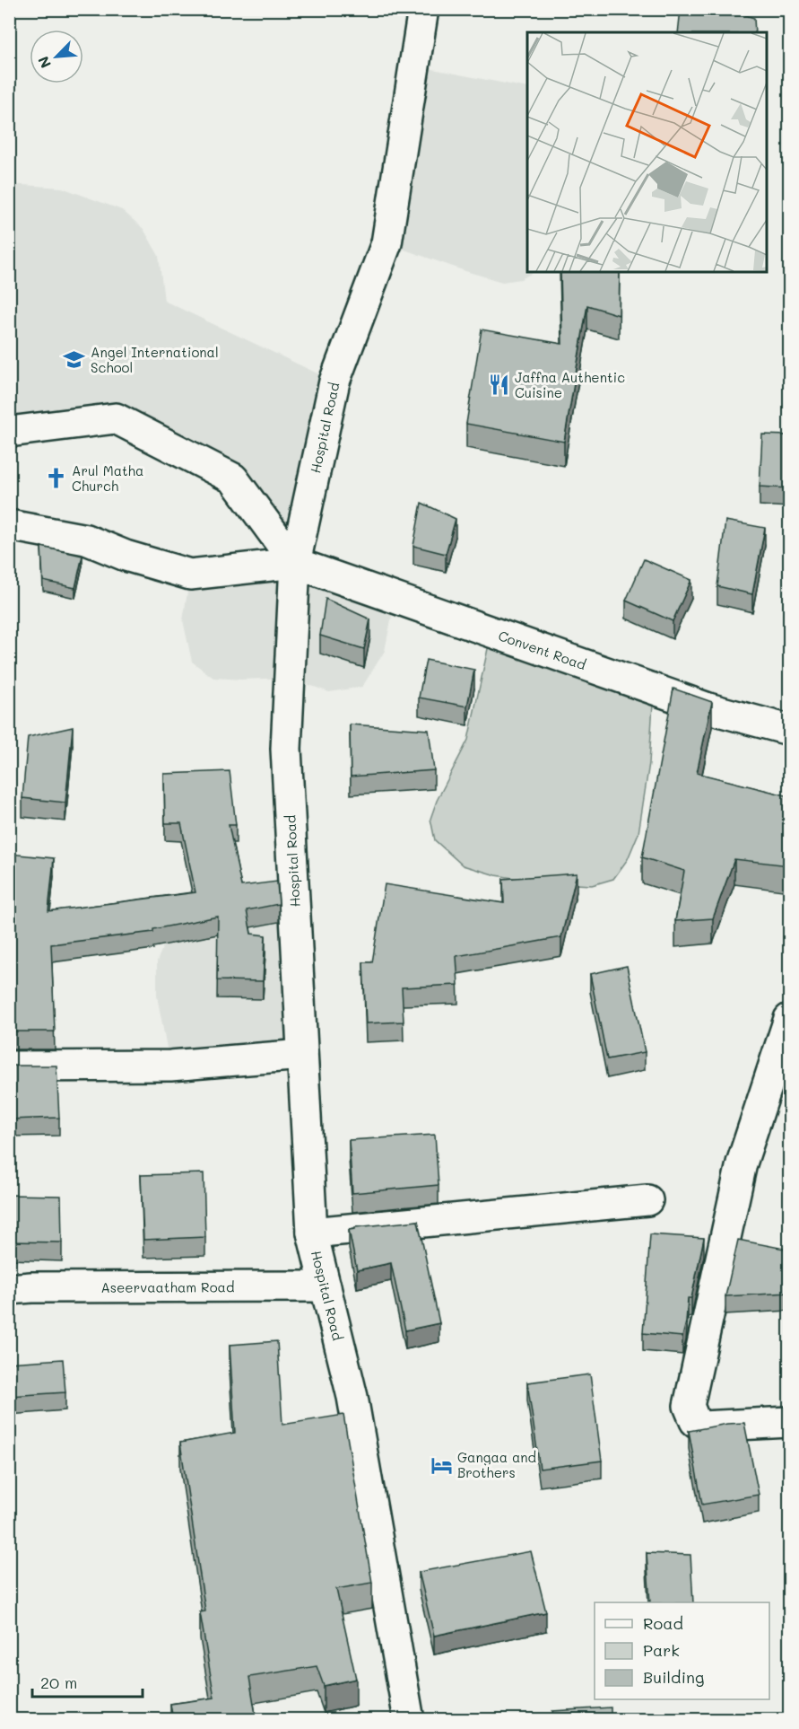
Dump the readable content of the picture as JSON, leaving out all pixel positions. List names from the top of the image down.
{
  "streets": {
    "street": ["Hospital Road", "Convent Road", "Aseervaatham Road"]
  },
  "crossings": [
    ["Hospital Road", "Convent Road"],
    ["Hospital Road", "Aseervaatham Road"]
  ],
  "places": {
    "school or university": ["Angel International School"],
    "restaurant": ["Jaffna Authentic Cuisine"],
    "church": ["Arul Matha Church"],
    "hotel": ["Gangaa and Brothers"]
  },
  "legend": ["Road", "Park", "Building"],
  "scale_bar": "20 m",
  "north": "bottom left"
}
